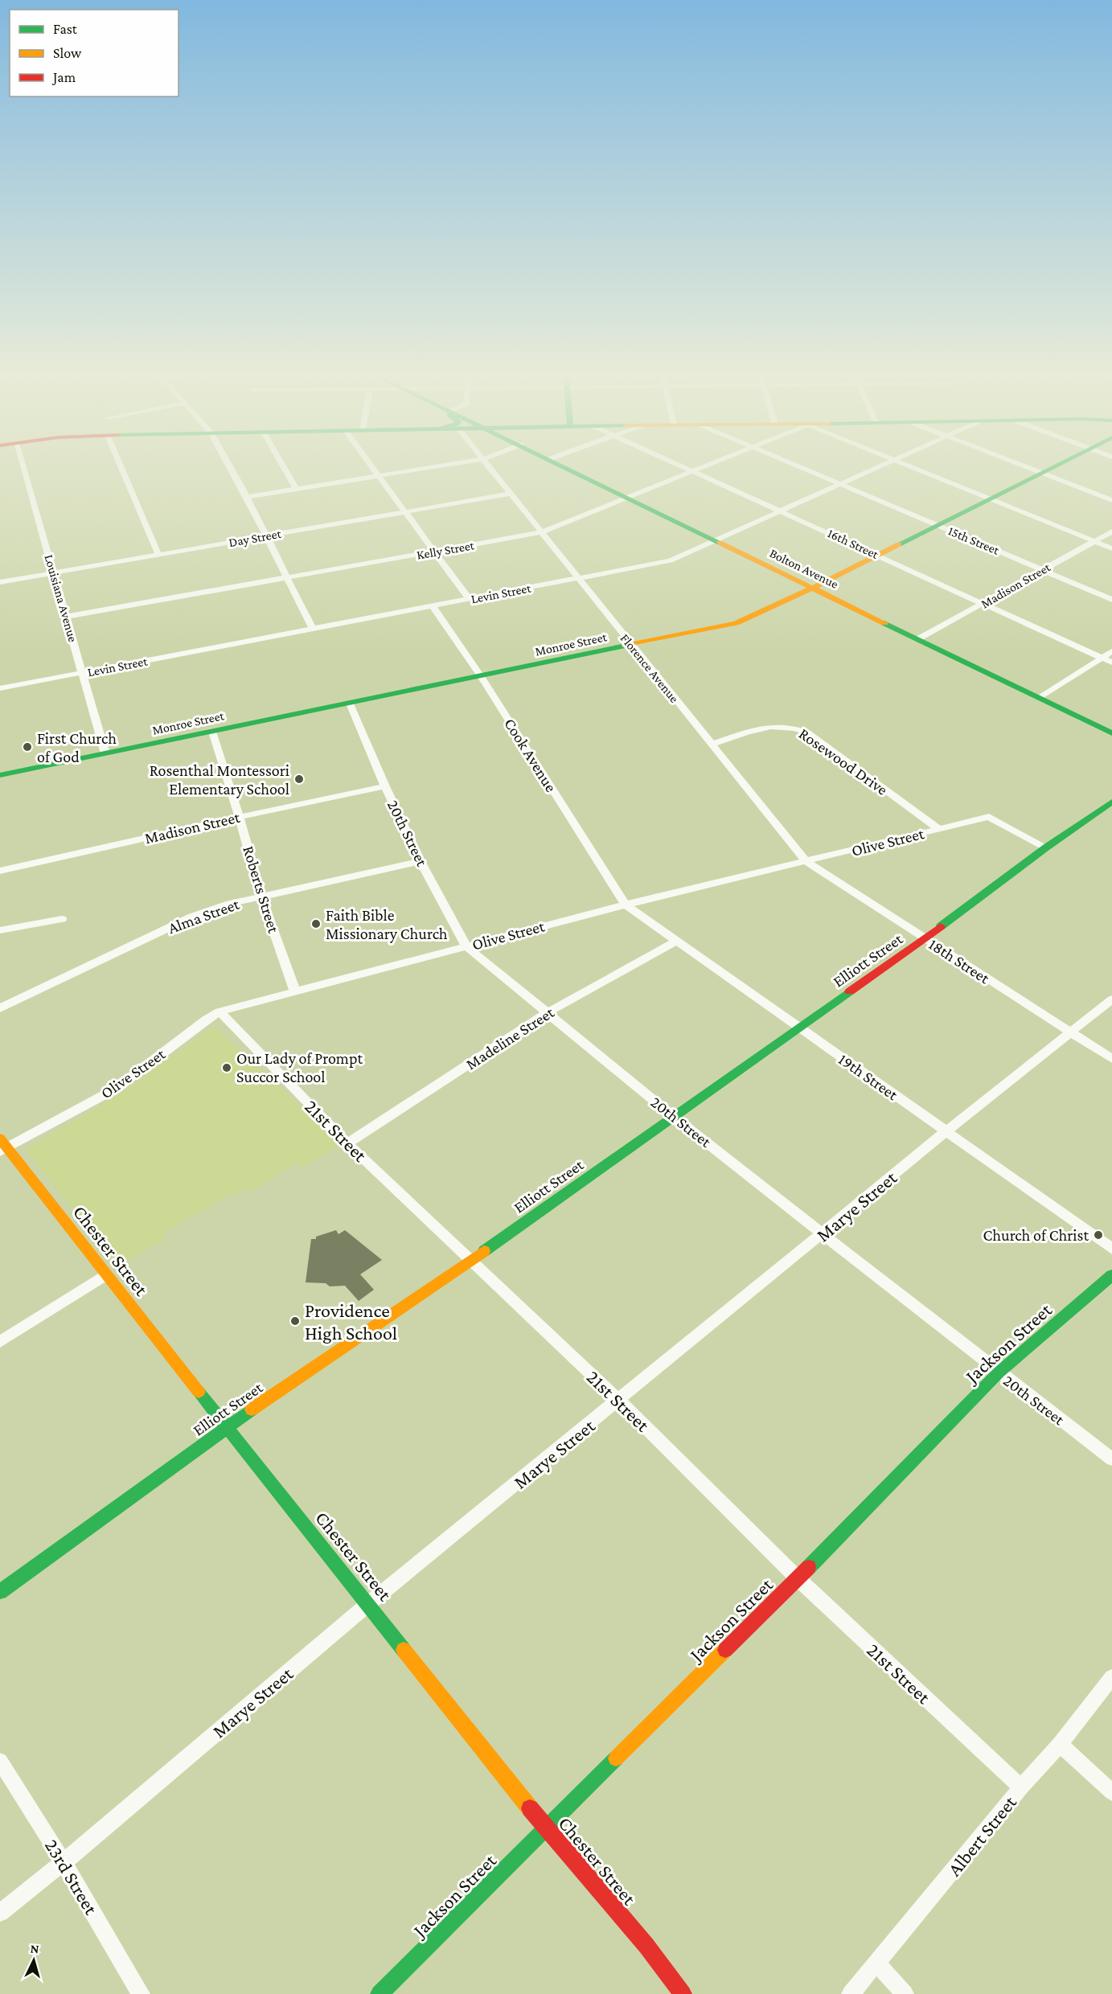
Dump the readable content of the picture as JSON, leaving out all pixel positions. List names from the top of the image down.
{
  "streets": {
    "main road": [
      "Bolton Avenue",
      "Monroe Street",
      "Elliott Street",
      "Chester Street",
      "Jackson Street"
    ],
    "street": [
      "Day Street",
      "15th Street",
      "16th Street",
      "Kelly Street",
      "Madison Street",
      "Levin Street",
      "Louisiana Avenue",
      "Florence Avenue",
      "Cook Avenue",
      "Rosewood Drive",
      "20th Street",
      "Olive Street",
      "Roberts Street",
      "Alma Street",
      "18th Street",
      "Madeline Street",
      "19th Street",
      "21st Street",
      "Marye Street",
      "Albert Street",
      "23rd Street"
    ]
  },
  "crossings": [
    ["Day Street", "Louisiana Avenue"],
    ["Day Street", "Florence Avenue"],
    ["15th Street", "Madison Street"],
    ["15th Street", "Levin Street"],
    ["15th Street", "Monroe Street"],
    ["16th Street", "Kelly Street"],
    ["16th Street", "Madison Street"],
    ["16th Street", "Levin Street"],
    ["16th Street", "Monroe Street"],
    ["Kelly Street", "Bolton Avenue"],
    ["Kelly Street", "Louisiana Avenue"],
    ["Kelly Street", "Florence Avenue"],
    ["Bolton Avenue", "Madison Street"],
    ["Bolton Avenue", "Levin Street"],
    ["Bolton Avenue", "Monroe Street"],
    ["Madison Street", "20th Street"],
    ["Madison Street", "Roberts Street"],
    ["Levin Street", "Louisiana Avenue"],
    ["Levin Street", "Florence Avenue"],
    ["Levin Street", "Cook Avenue"],
    ["Louisiana Avenue", "Monroe Street"],
    ["Monroe Street", "Florence Avenue"],
    ["Monroe Street", "Cook Avenue"],
    ["Monroe Street", "20th Street"],
    ["Monroe Street", "Roberts Street"],
    ["Florence Avenue", "Rosewood Drive"],
    ["Florence Avenue", "Olive Street"],
    ["Florence Avenue", "18th Street"],
    ["Cook Avenue", "Olive Street"],
    ["Cook Avenue", "19th Street"],
    ["Rosewood Drive", "Olive Street"],
    ["20th Street", "Olive Street"],
    ["20th Street", "Alma Street"],
    ["20th Street", "Elliott Street"],
    ["20th Street", "Madeline Street"],
    ["20th Street", "Marye Street"],
    ["20th Street", "Jackson Street"],
    ["Olive Street", "Roberts Street"],
    ["Olive Street", "Elliott Street"],
    ["Olive Street", "18th Street"],
    ["Olive Street", "19th Street"],
    ["Olive Street", "21st Street"],
    ["Olive Street", "Chester Street"],
    ["Roberts Street", "Alma Street"],
    ["Elliott Street", "18th Street"],
    ["Elliott Street", "19th Street"],
    ["Elliott Street", "21st Street"],
    ["Elliott Street", "Chester Street"],
    ["18th Street", "Marye Street"],
    ["Madeline Street", "19th Street"],
    ["Madeline Street", "21st Street"],
    ["19th Street", "Marye Street"],
    ["21st Street", "Marye Street"],
    ["21st Street", "Jackson Street"],
    ["21st Street", "Albert Street"],
    ["Marye Street", "Chester Street"],
    ["Marye Street", "23rd Street"],
    ["Chester Street", "Jackson Street"]
  ],
  "places": [
    "First Church of God",
    "Rosenthal Montessori Elementary School",
    "Faith Bible Missionary Church",
    "Our Lady of Prompt Succor School",
    "Church of Christ",
    "Providence High School"
  ],
  "legend": ["Fast", "Slow", "Jam"],
  "north": "top"
}
